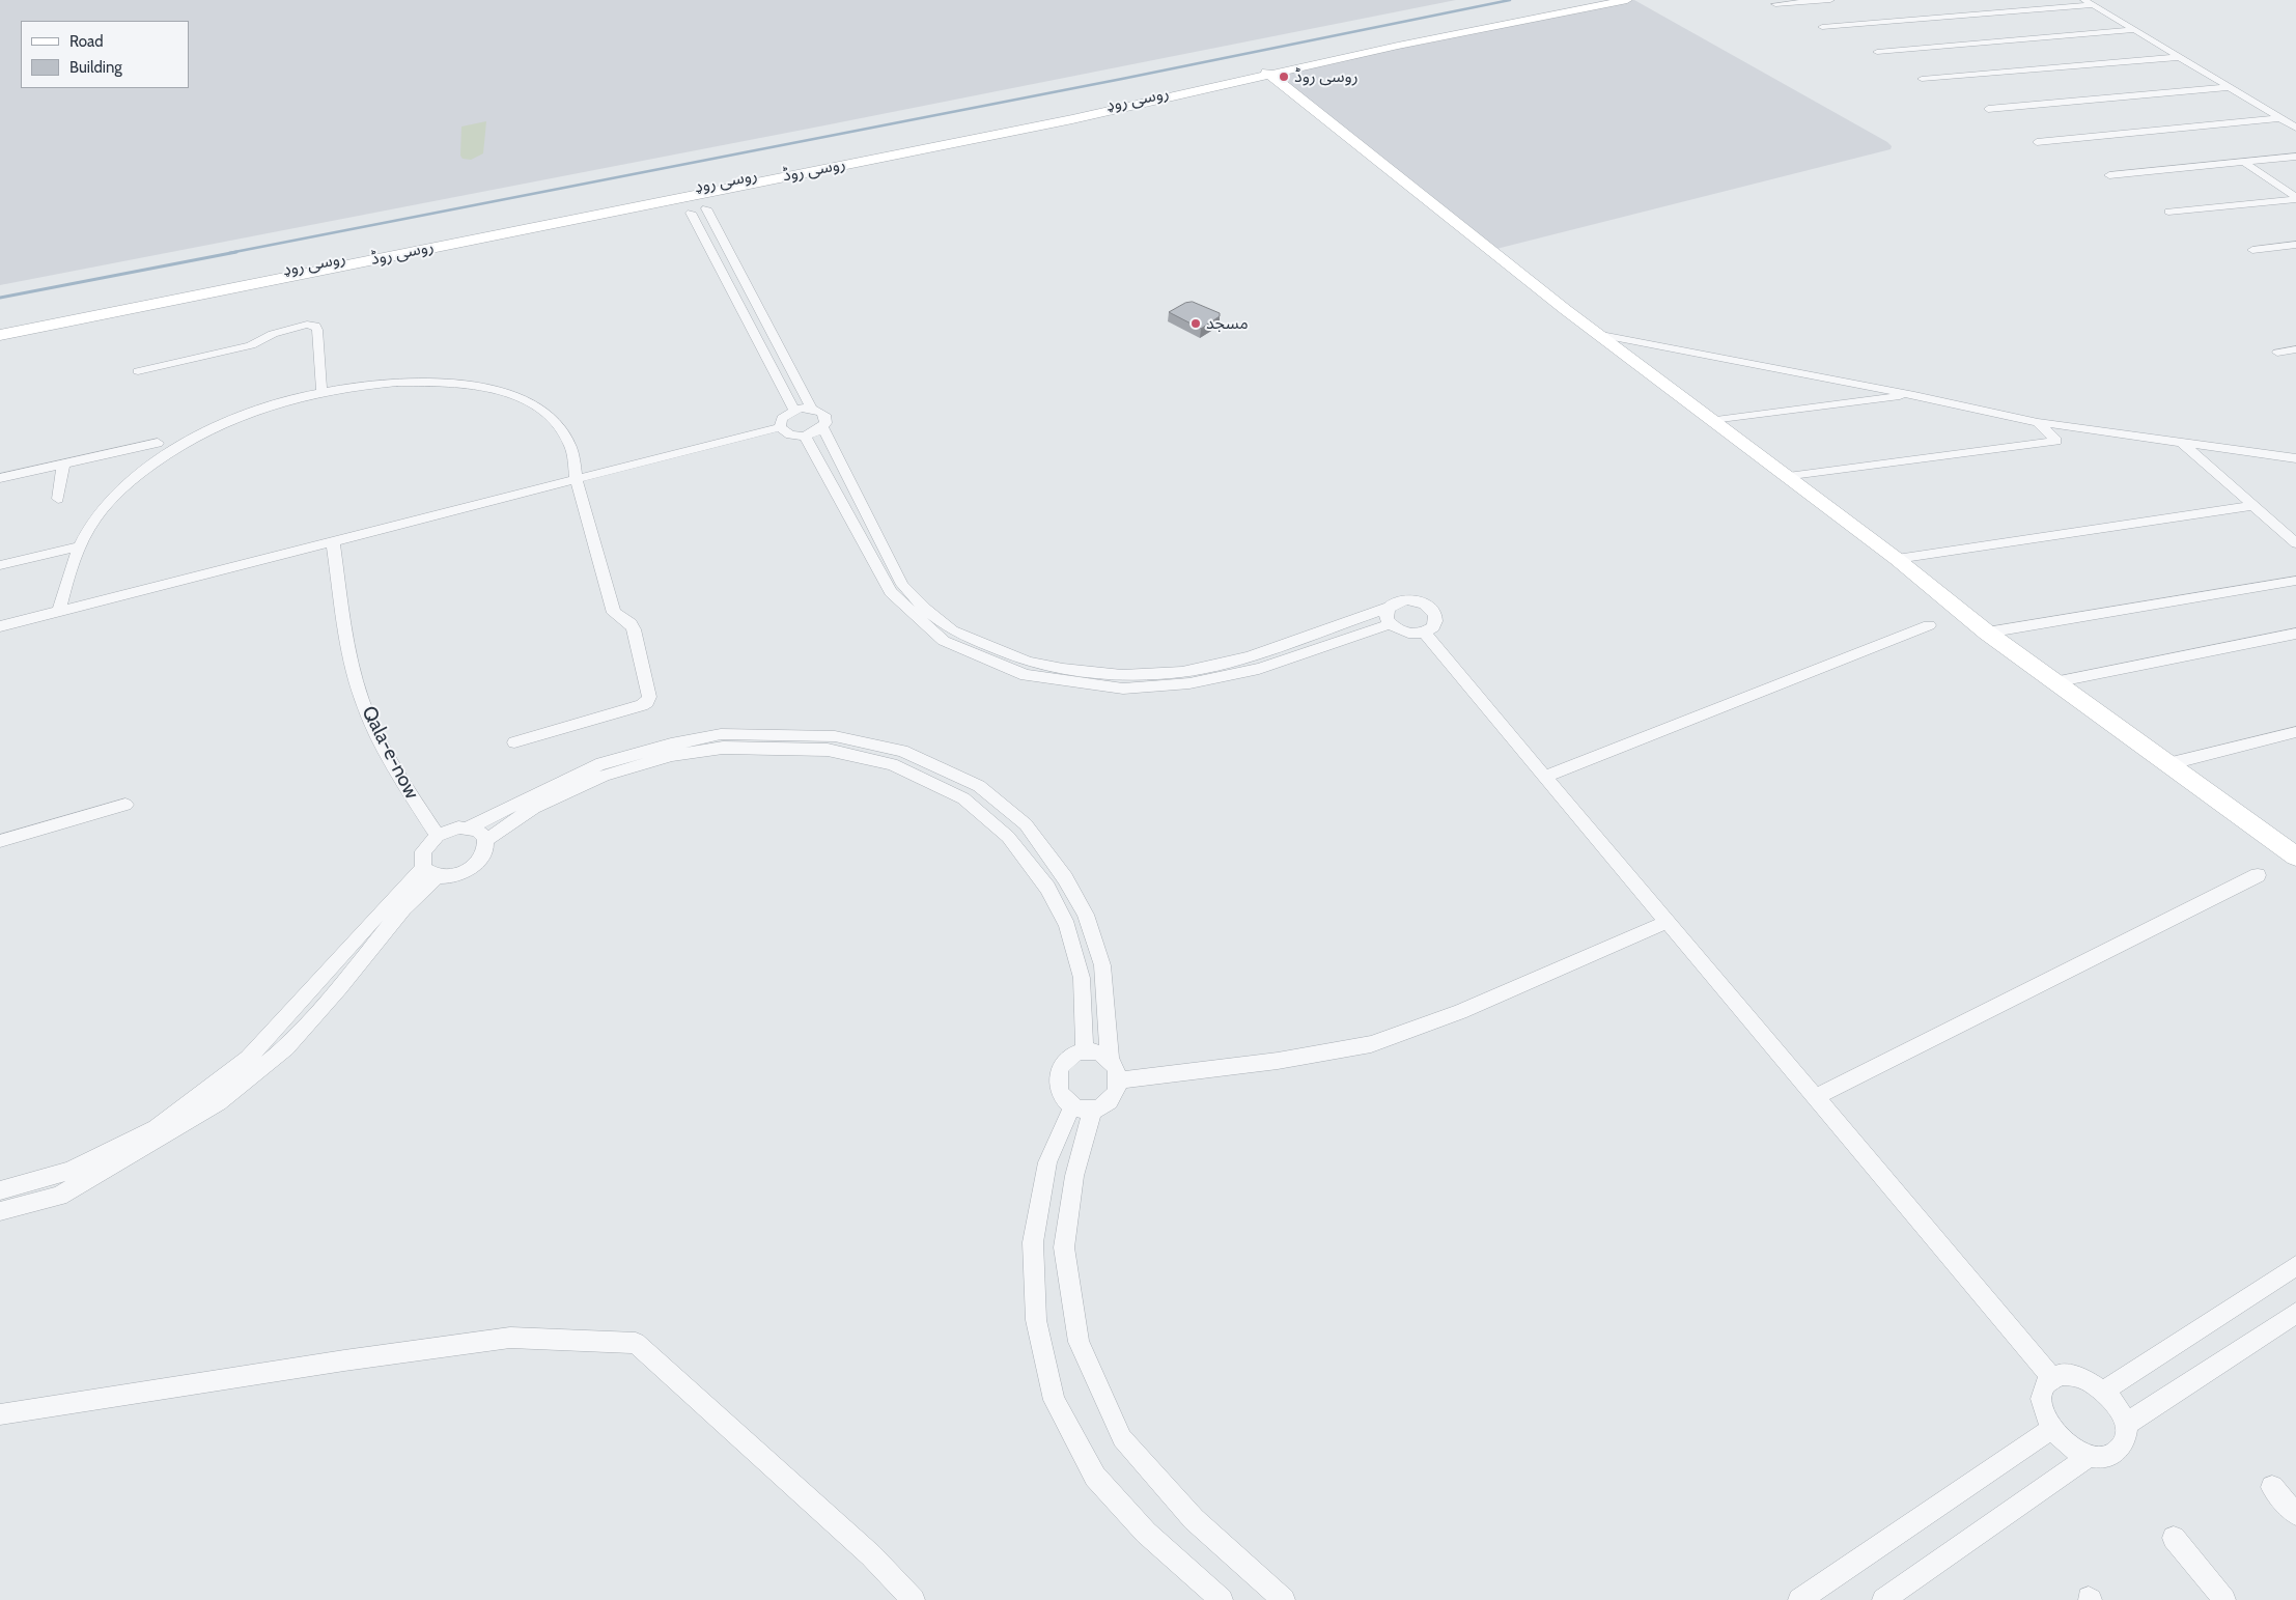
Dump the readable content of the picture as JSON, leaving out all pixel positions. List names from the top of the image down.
{
  "streets": {
    "main road": ["روسی روډ", "روسی روڈ"],
    "street": ["Qala-e-now"]
  },
  "crossings": [
    ["روسی روډ", "روسی روڈ"]
  ],
  "places": ["روسی روڈ", "مسجد"],
  "legend": ["Road", "Building"]
}
